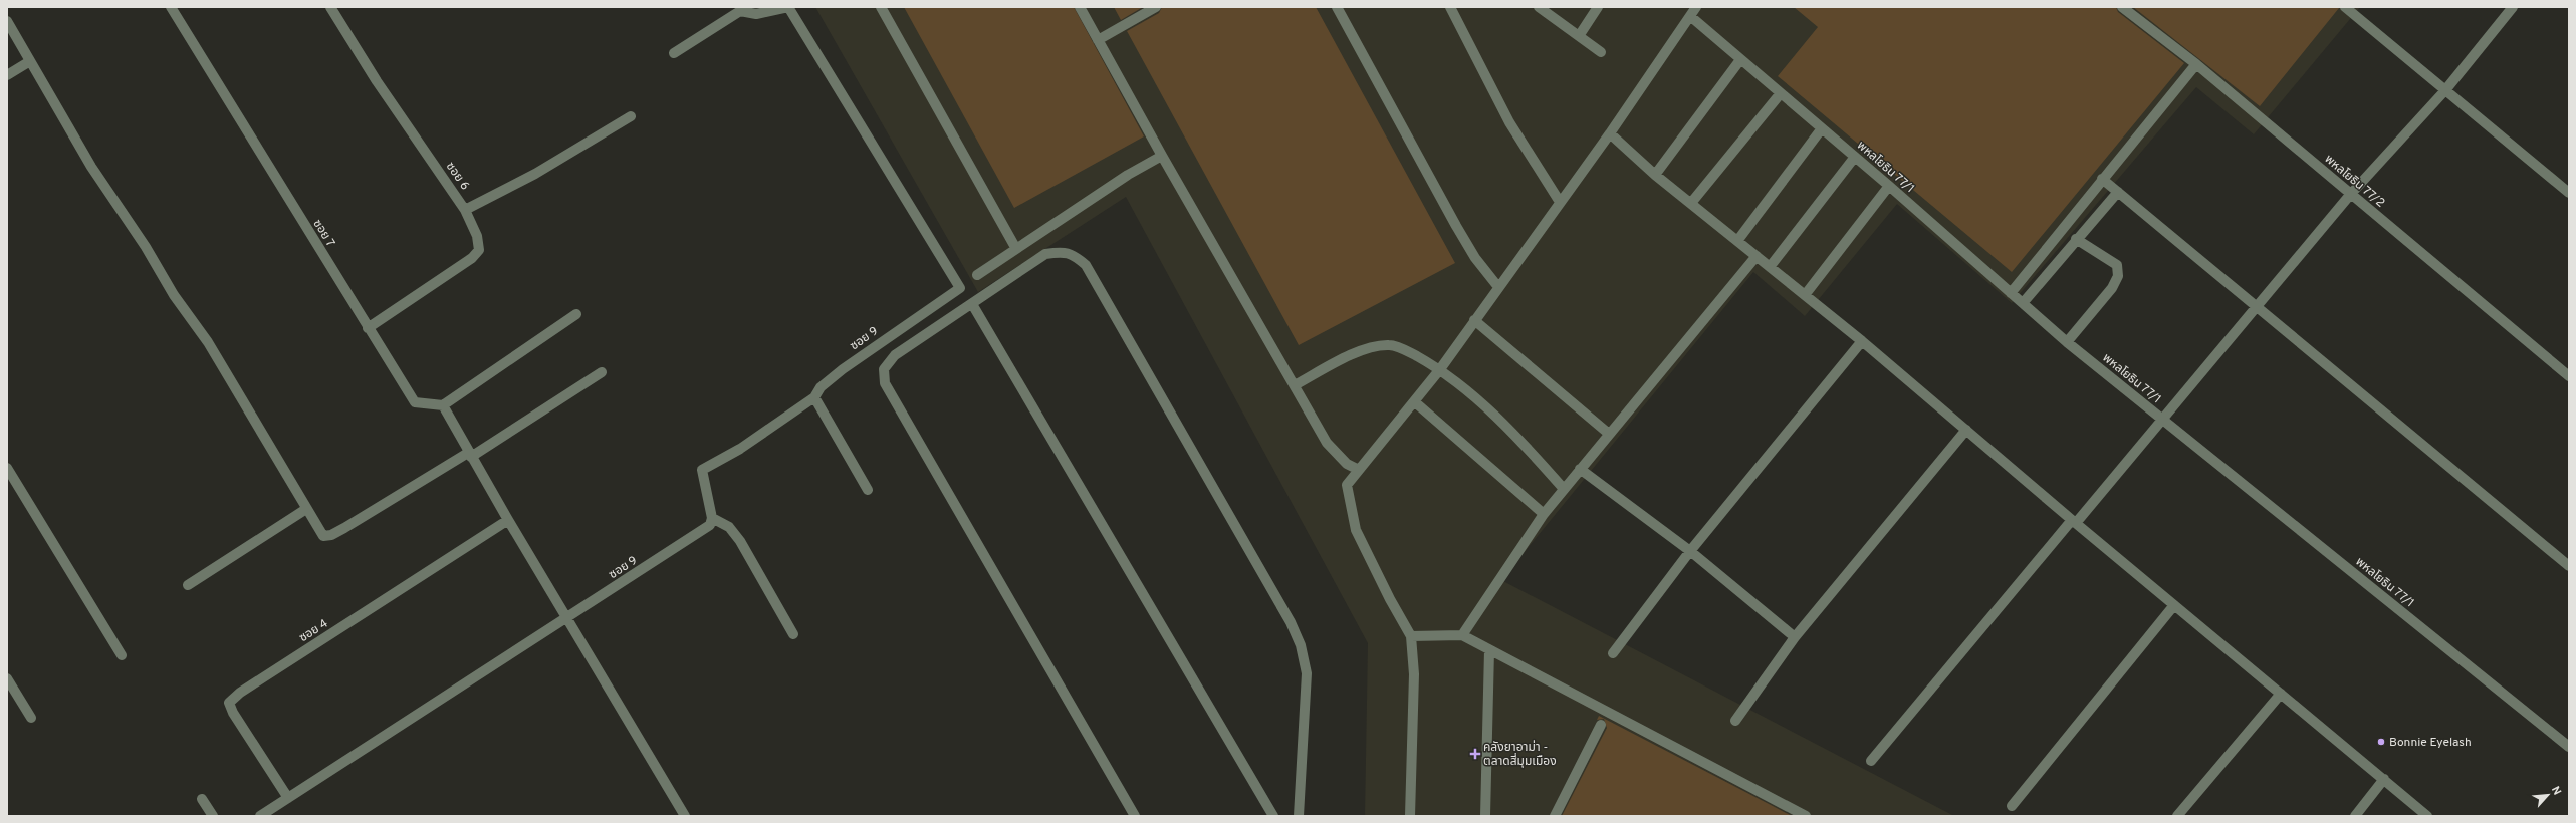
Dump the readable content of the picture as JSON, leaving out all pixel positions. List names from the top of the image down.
{
  "streets": {
    "street": [
      "พหลโยธิน 77/1",
      "ซอย 6",
      "พหลโยธิน 77/2",
      "ซอย 7",
      "ซอย 9",
      "ซอย 4"
    ]
  },
  "crossings": [
    ["ซอย 6", "ซอย 7"],
    ["ซอย 9", "ซอย 4"]
  ],
  "places": {
    "other": ["Bonnie Eyelash"],
    "health": ["คลังยาอาม่า - ตลาดสี่มุมเมือง"]
  },
  "north": "top right"
}
